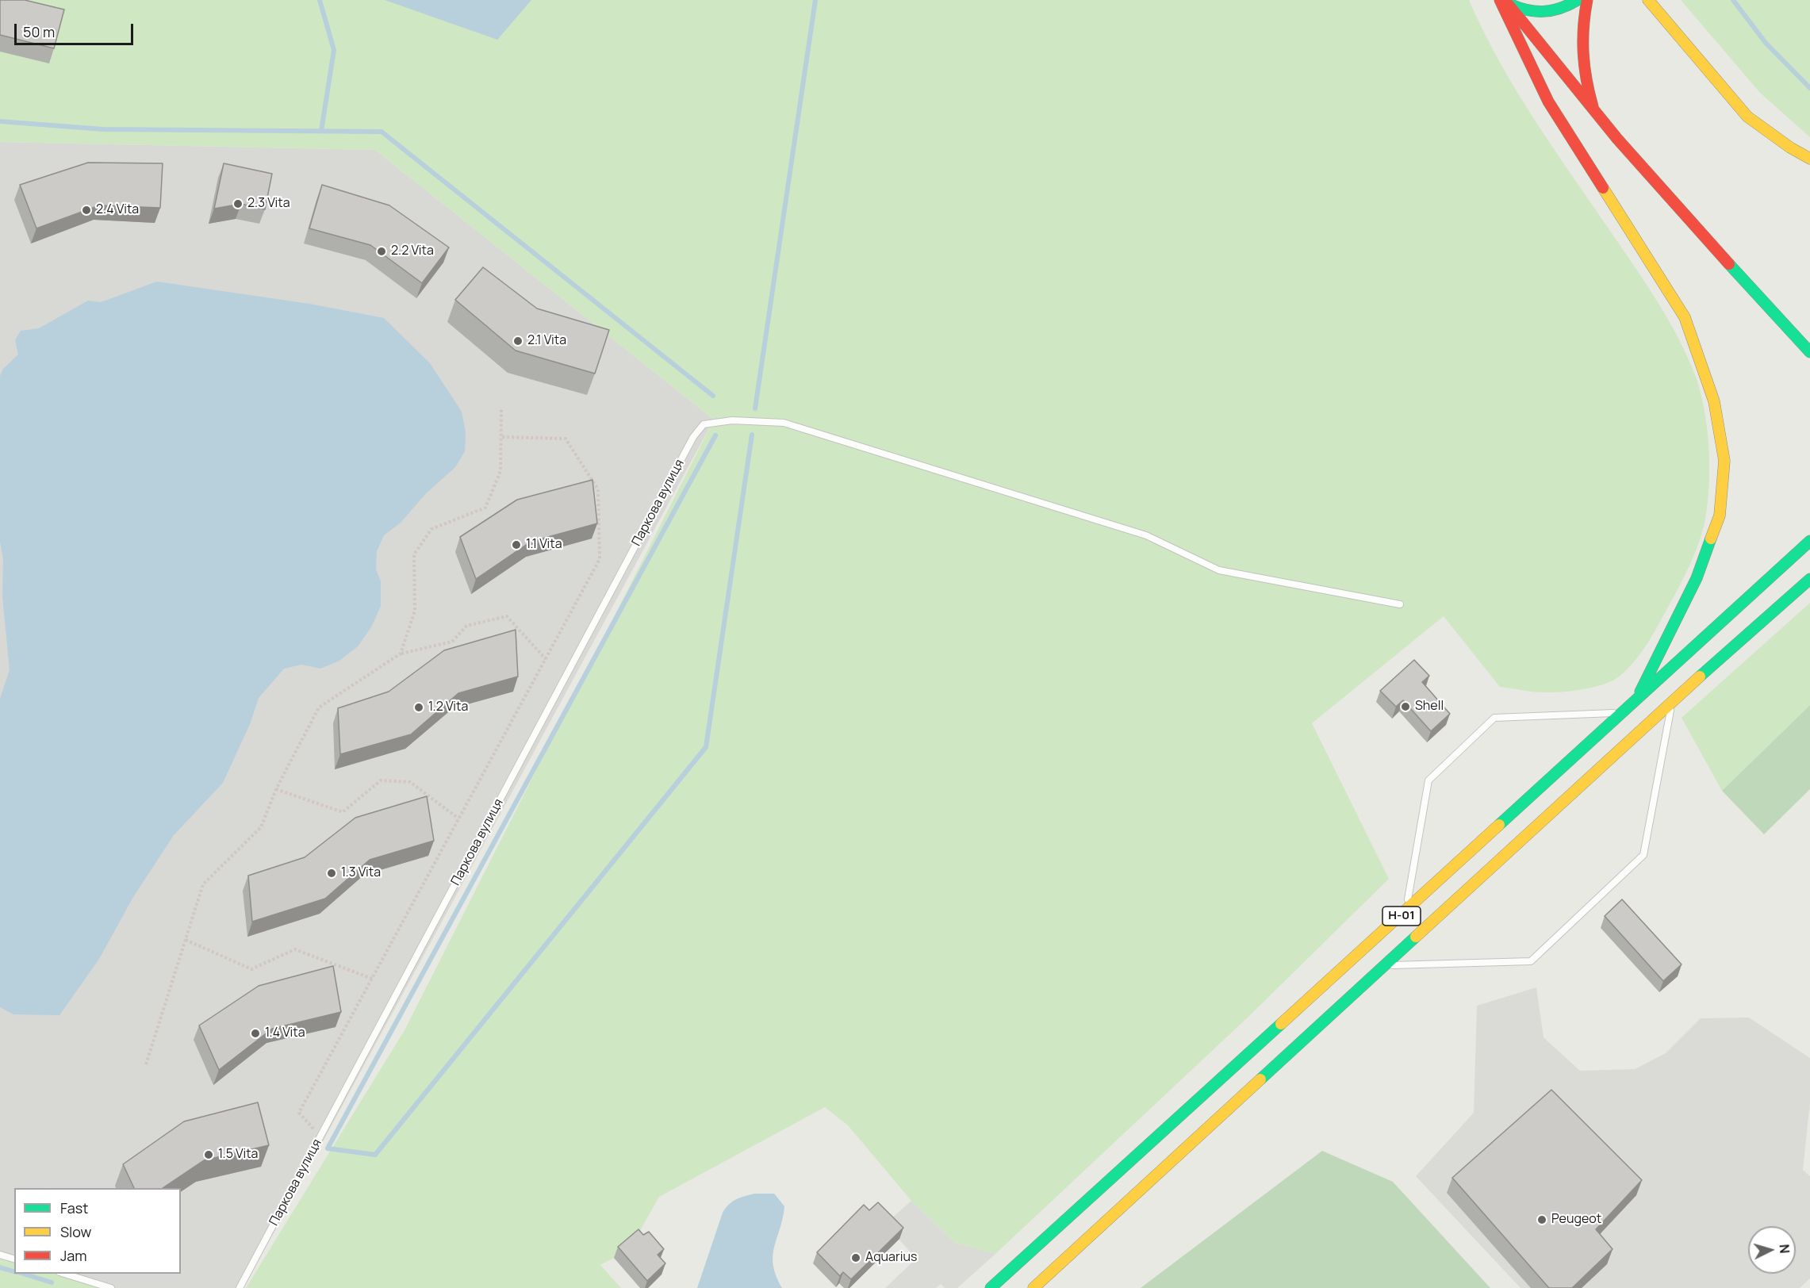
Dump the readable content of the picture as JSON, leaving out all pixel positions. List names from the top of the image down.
{
  "streets": {
    "main road": ["Н-01"],
    "lane": ["Паркова вулиця"]
  },
  "places": [
    "2.3 Vita",
    "2.4 Vita",
    "2.2 Vita",
    "2.1 Vita",
    "1.1 Vita",
    "Shell",
    "1.2 Vita",
    "1.3 Vita",
    "1.4 Vita",
    "1.5 Vita",
    "Peugeot",
    "Aquarius"
  ],
  "legend": ["Fast", "Slow", "Jam"],
  "scale_bar": "50 m",
  "north": "right"
}
